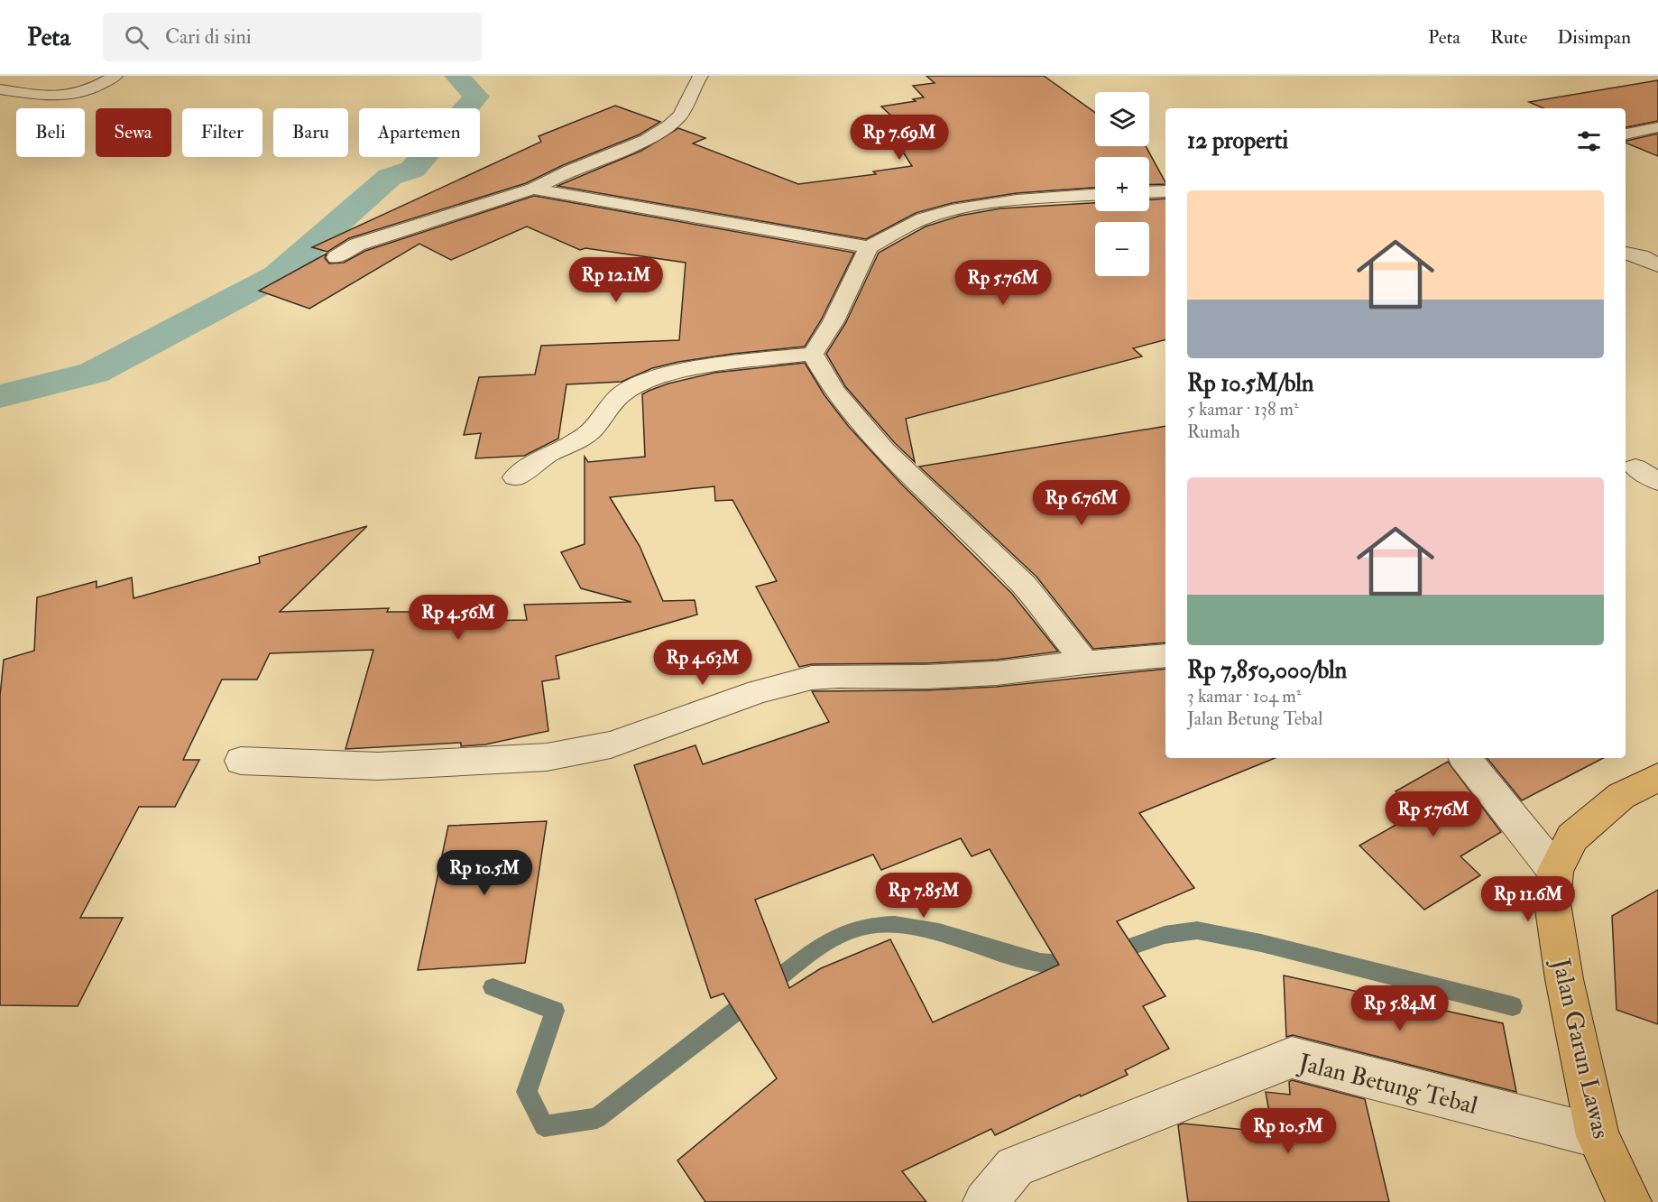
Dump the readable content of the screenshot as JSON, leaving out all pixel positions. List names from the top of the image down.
{
  "streets": {
    "main road": ["Jalan Garun Lawas"],
    "street": ["Jalan Betung Tebal"]
  },
  "crossings": [
    ["Jalan Garun Lawas", "Jalan Betung Tebal"]
  ],
  "page": {
    "header": "Peta",
    "search": "Cari di sini",
    "nav": ["Peta", "Rute", "Disimpan"],
    "map_buttons": ["+", "−"],
    "chip": [
      "Beli",
      "Sewa",
      "Filter",
      "Baru",
      "Apartemen"
    ],
    "heading": "12 properti",
    "price": [
      "Rp 7.69M",
      "Rp 12.1M",
      "Rp 5.76M",
      "Rp 6.76M",
      "Rp 4.56M",
      "Rp 4.63M",
      "Rp 5.76M",
      "Rp 10.5M",
      "Rp 7.85M",
      "Rp 11.6M",
      "Rp 5.84M",
      "Rp 10.5M"
    ],
    "list": [
      {
        "name": "Rp 10.5M/bln",
        "note": "5 kamar · 138 m² · Rumah"
      },
      {
        "name": "Rp 7,850,000/bln",
        "note": "3 kamar · 104 m² · Jalan Betung Tebal"
      }
    ]
  }
}
